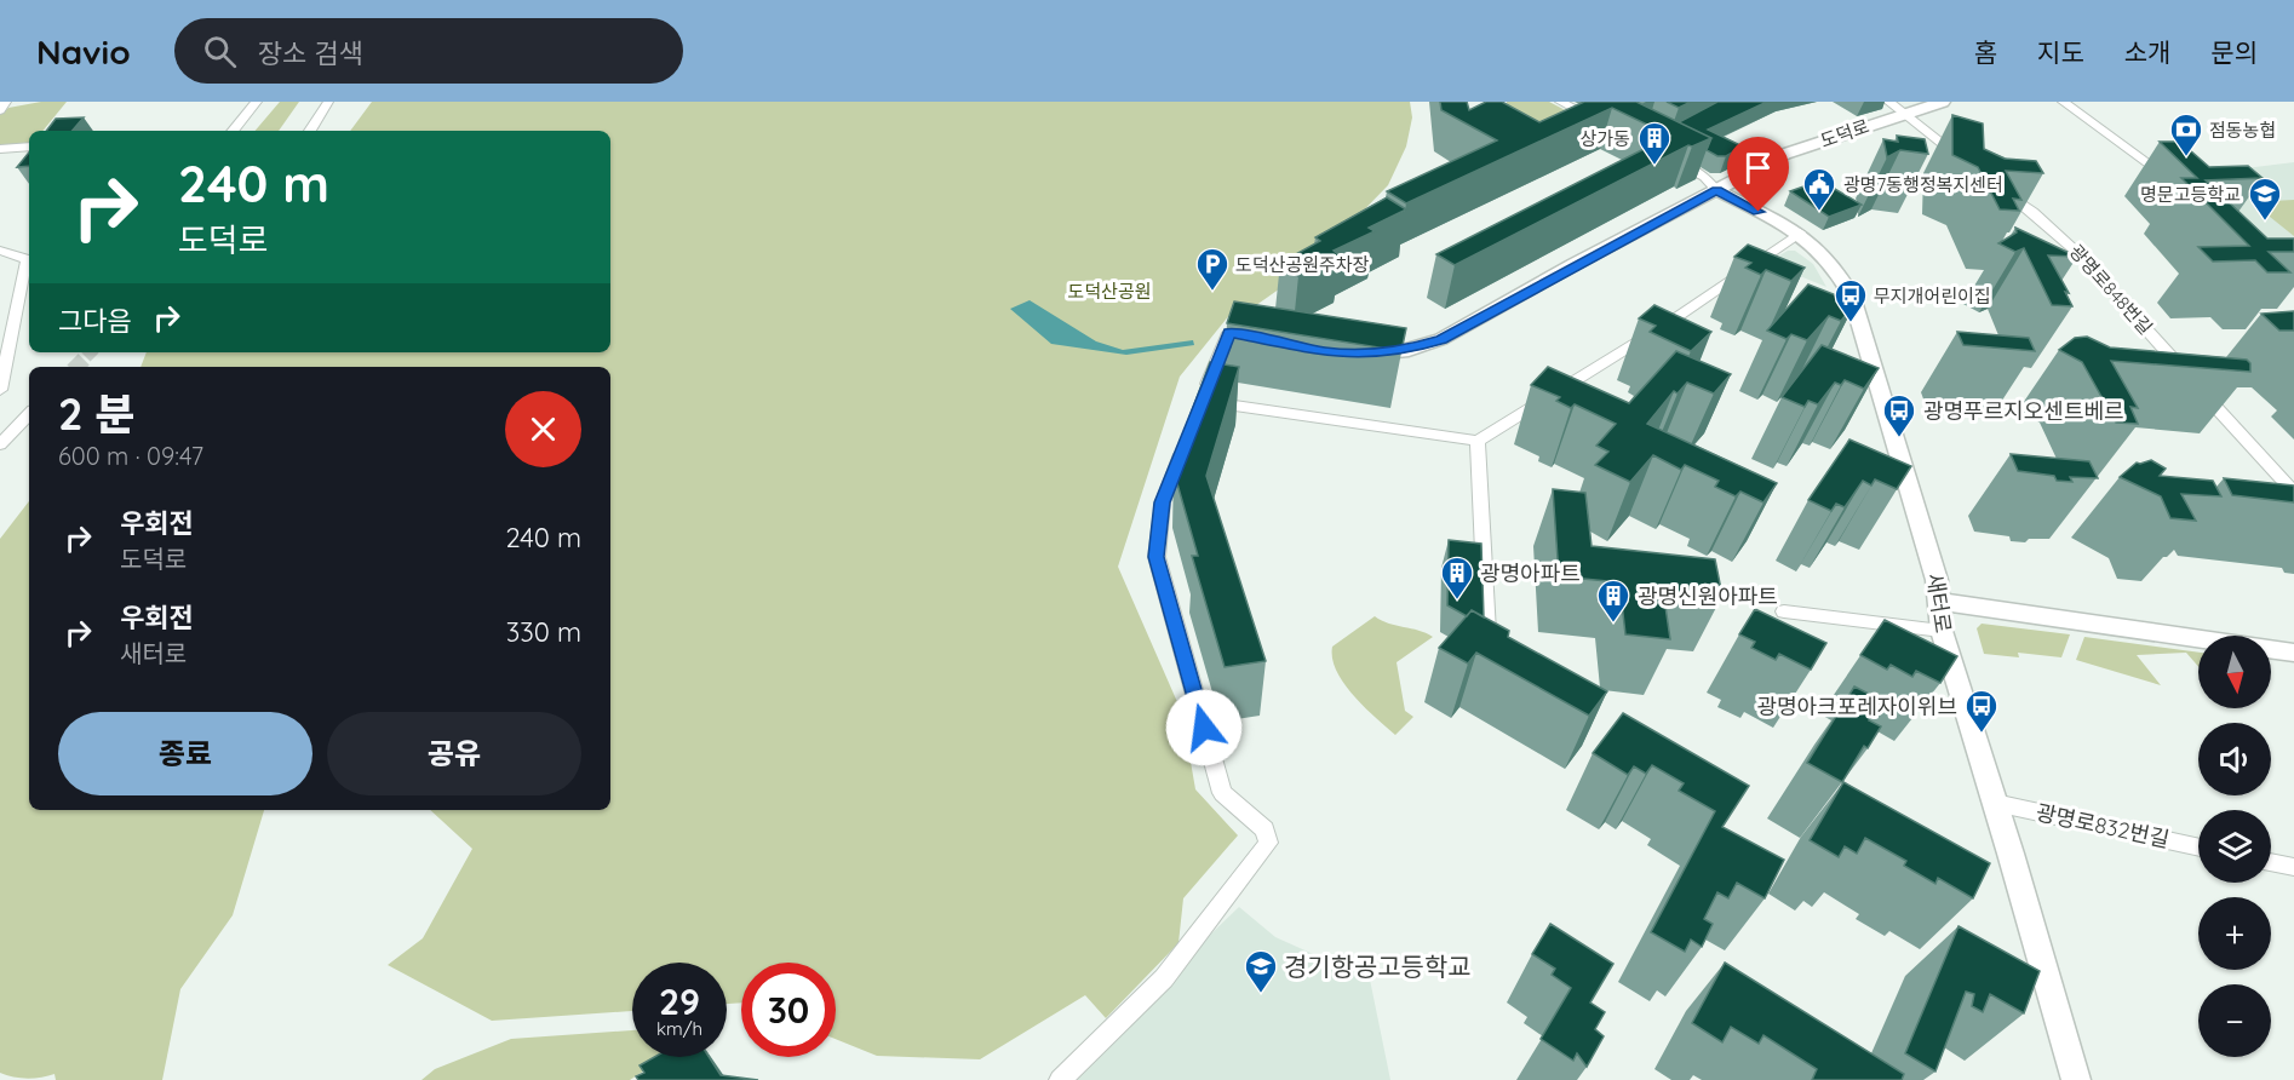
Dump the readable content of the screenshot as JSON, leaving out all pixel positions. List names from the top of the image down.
{
  "streets": {
    "street": [
      "도덕로",
      "광명로848번길",
      "새터로",
      "광명로832번길"
    ]
  },
  "crossings": [
    ["도덕로", "새터로"],
    ["새터로", "광명로832번길"]
  ],
  "parks": ["도덕산공원"],
  "places": {
    "bank": ["점동농협"],
    "building": ["상가동", "광명아파트", "광명신원아파트"],
    "public building": ["광명7동행정복지센터"],
    "school or university": ["명문고등학교", "경기항공고등학교"],
    "parking": ["도덕산공원주차장"],
    "bus stop": ["무지개어린이집", "광명푸르지오센트베르", "광명아크포레자이위브"]
  },
  "north": "bottom",
  "page": {
    "header": "Navio",
    "search": "장소 검색",
    "nav": [
      "홈",
      "지도",
      "소개",
      "문의"
    ],
    "turn": ["240 m", "도덕로"],
    "then": "그다음",
    "heading": ["2 분", "600 m · 09:47"],
    "list": [
      {
        "name": "우회전",
        "note": "도덕로",
        "value": "240 m"
      },
      {
        "name": "우회전",
        "note": "새터로",
        "value": "330 m"
      }
    ],
    "map_buttons": ["+", "−"],
    "buttons": ["종료", "공유"],
    "speed": "29 km/h",
    "limit": "30"
  }
}
